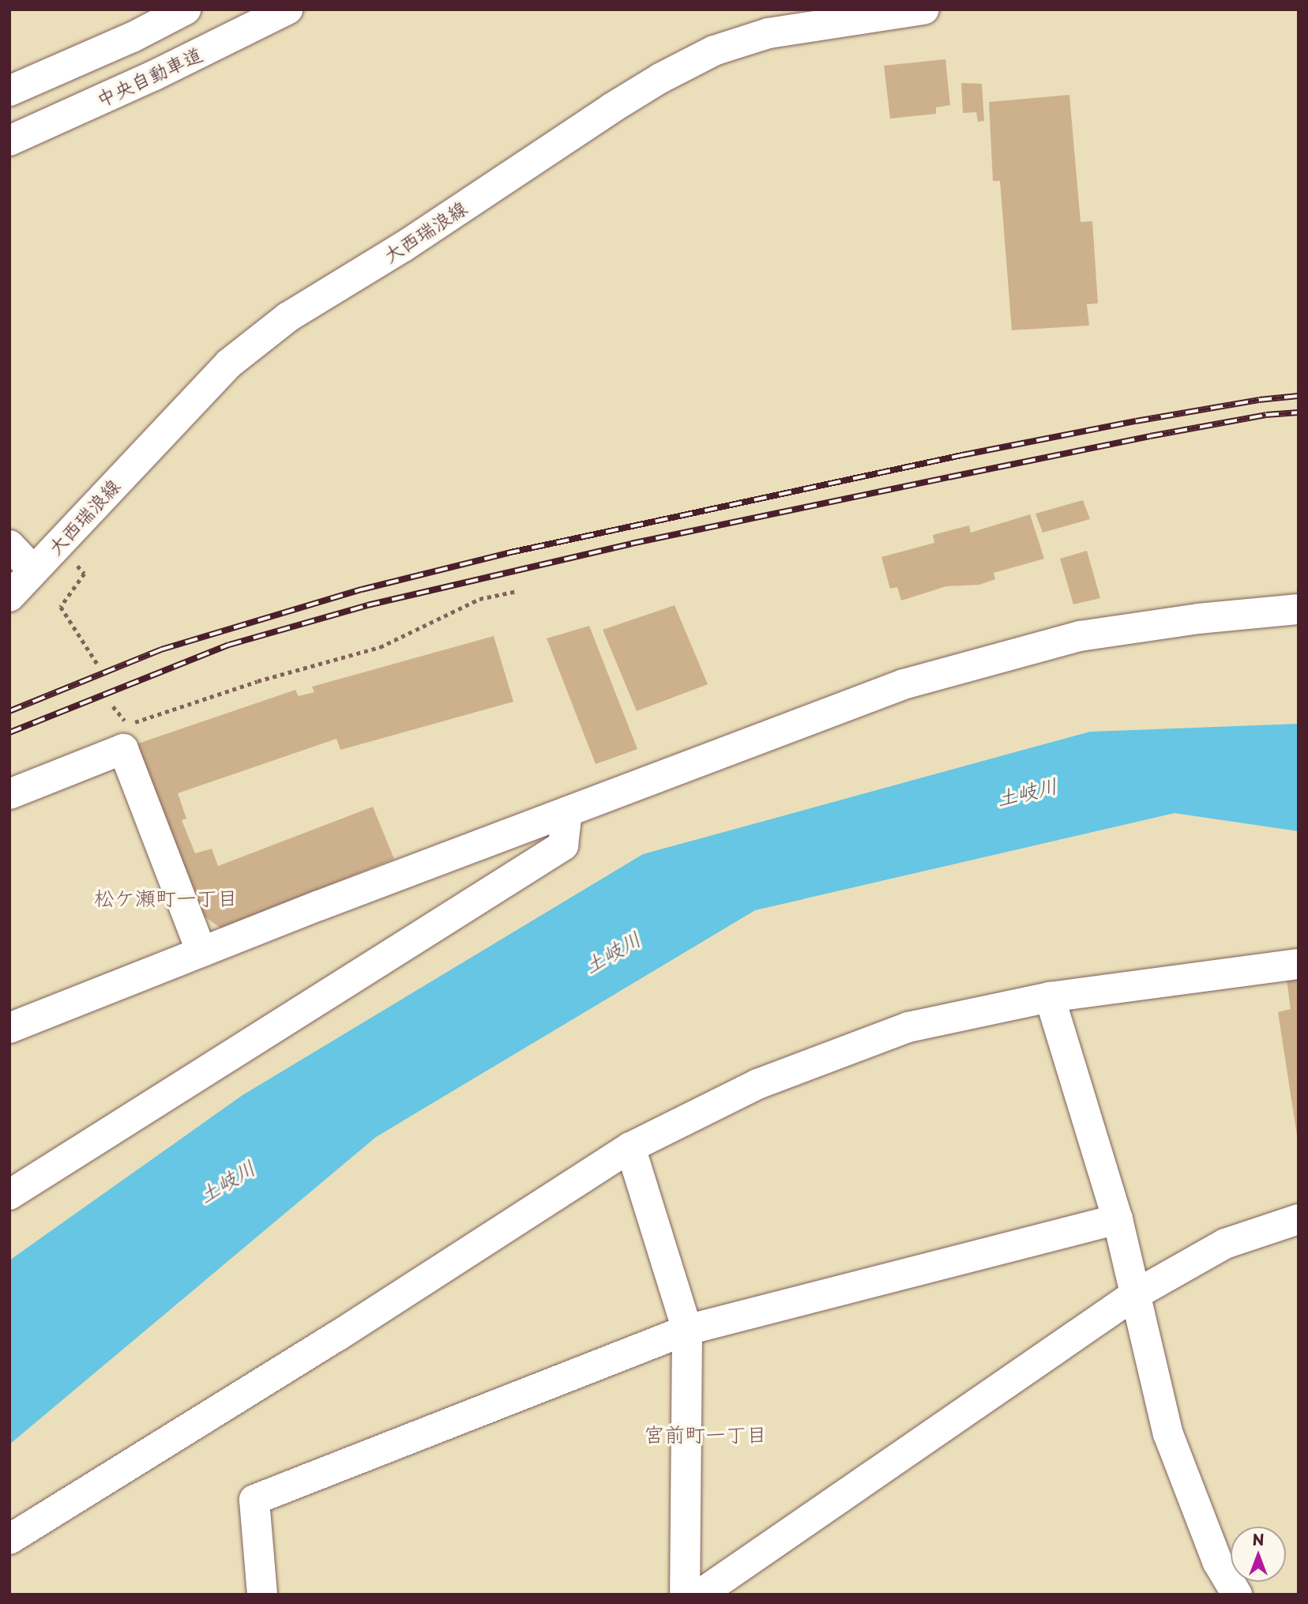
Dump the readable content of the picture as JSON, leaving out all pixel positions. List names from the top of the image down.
{
  "streets": {
    "main road": ["中央自動車道", "大西瑞浪線"]
  },
  "districts": ["松ケ瀬町一丁目", "宮前町一丁目"],
  "water": ["土岐川"],
  "north": "top"
}
